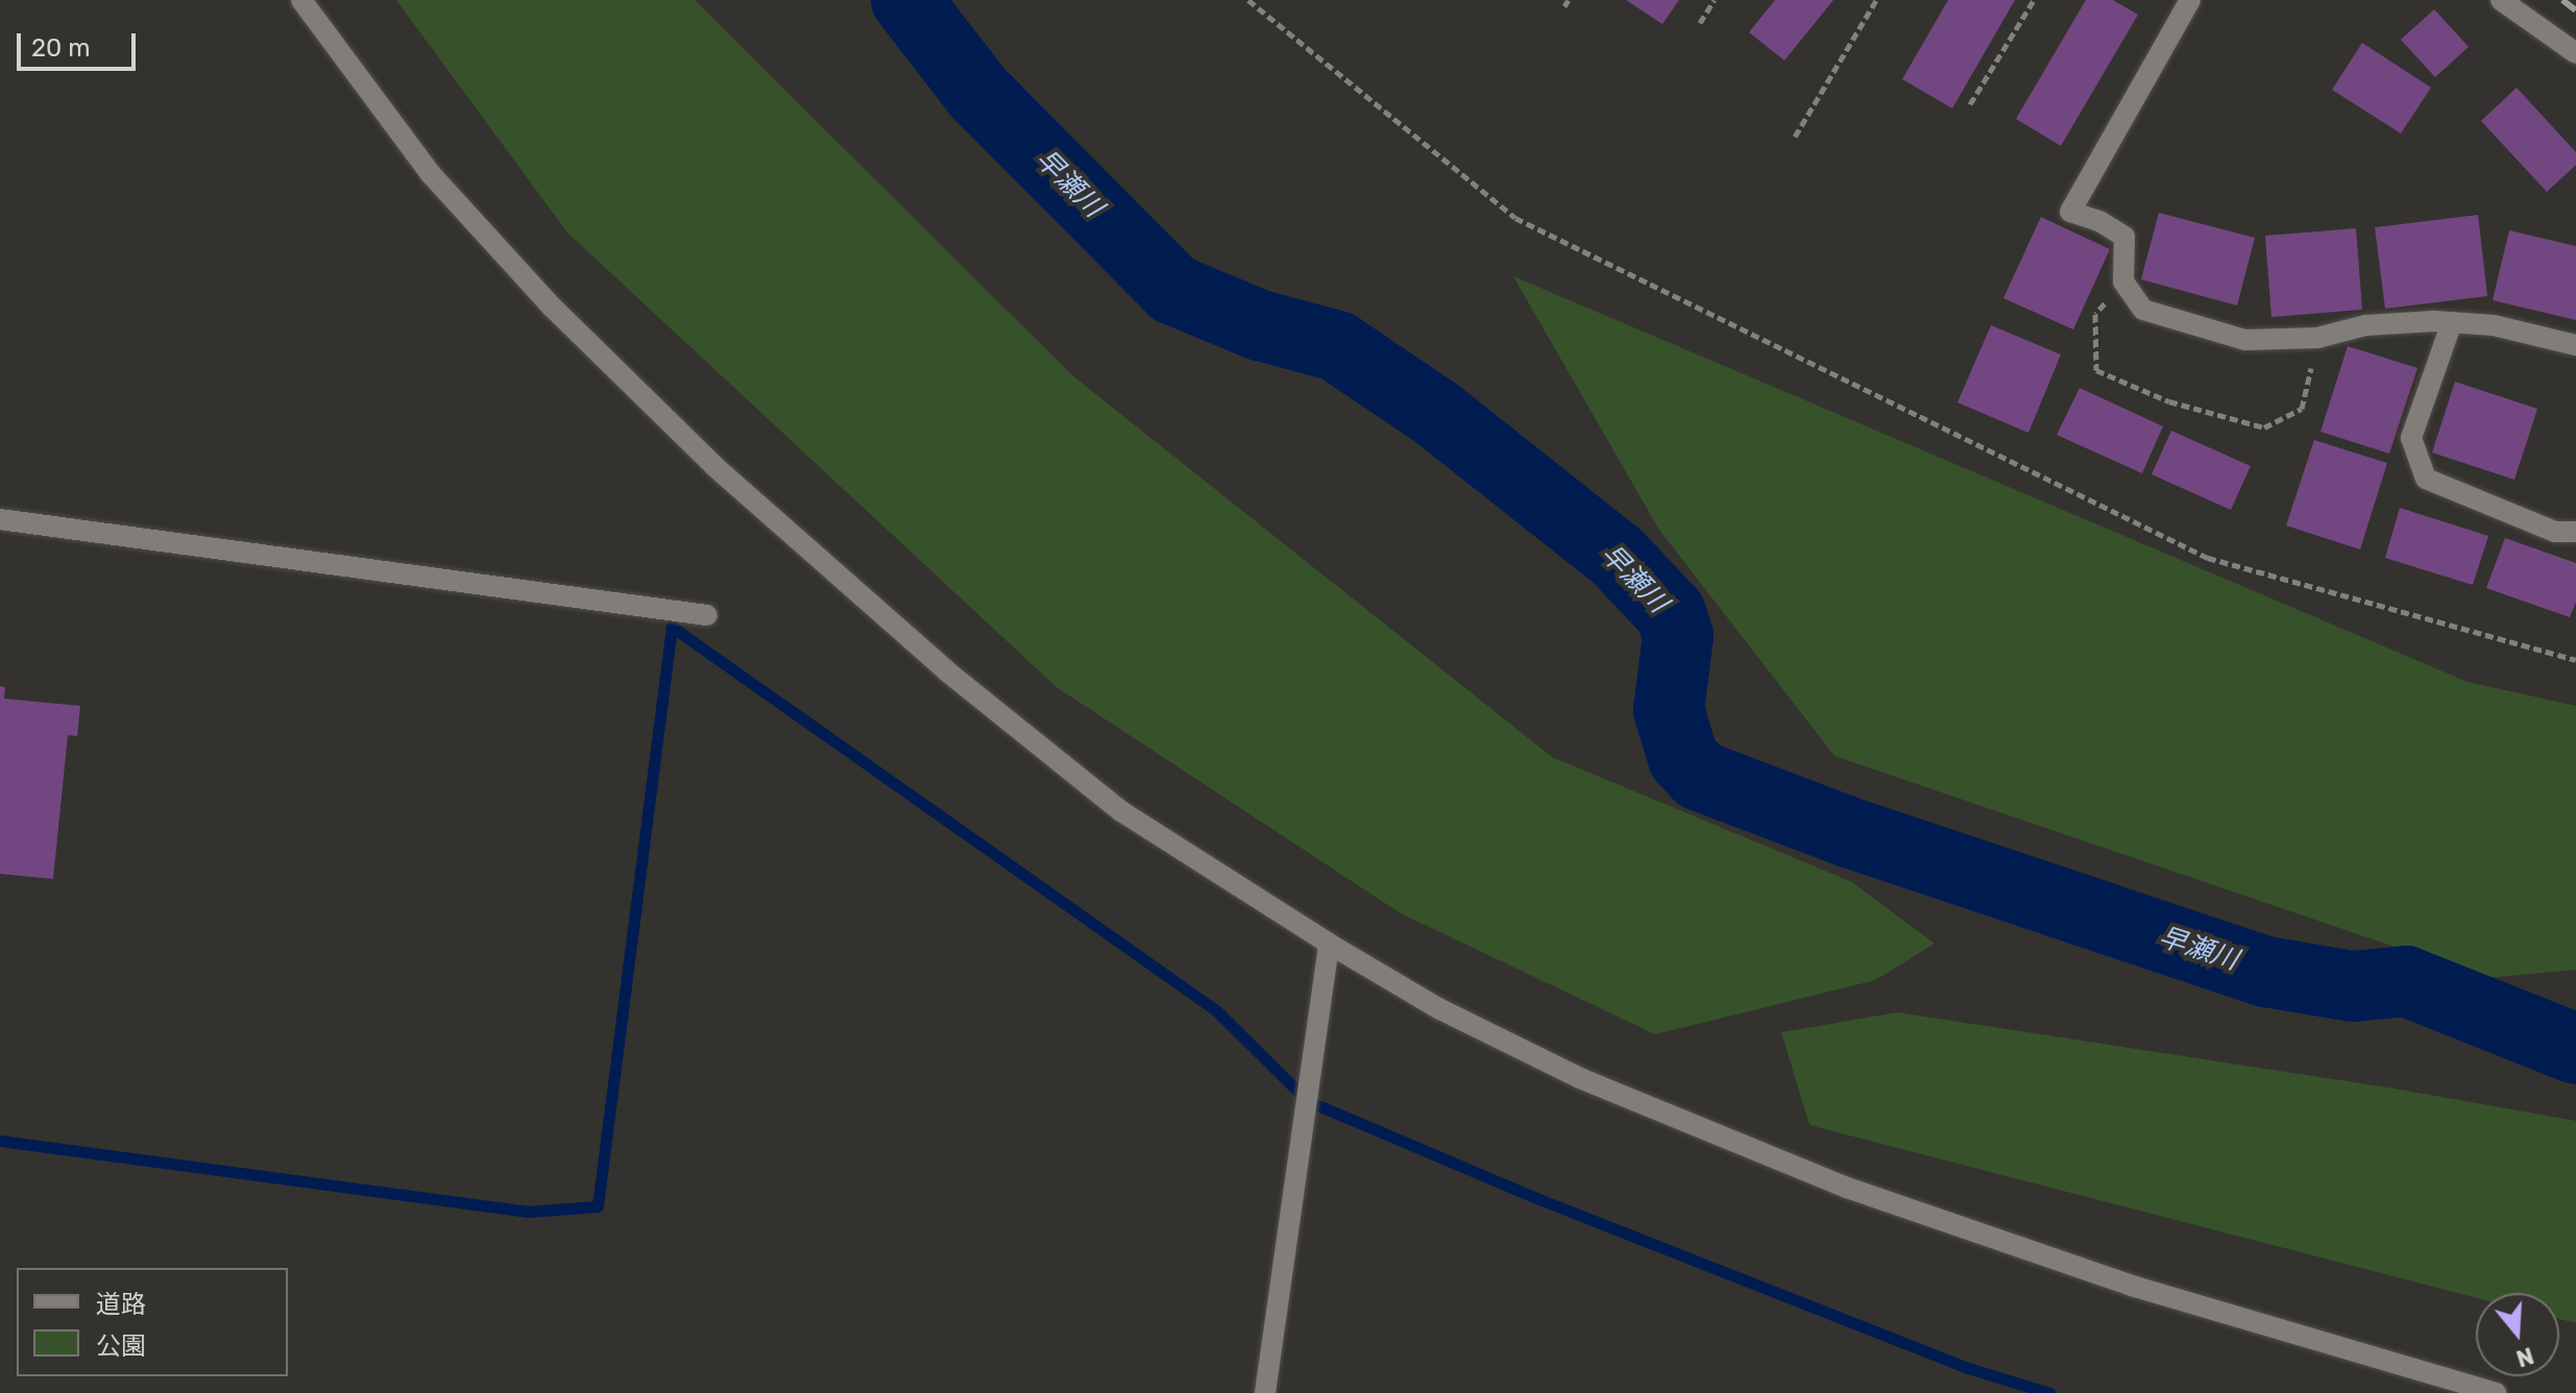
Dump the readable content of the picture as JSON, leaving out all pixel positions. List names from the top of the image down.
{
  "water": ["早瀬川"],
  "legend": ["道路", "公園"],
  "scale_bar": "20 m",
  "north": "bottom"
}
